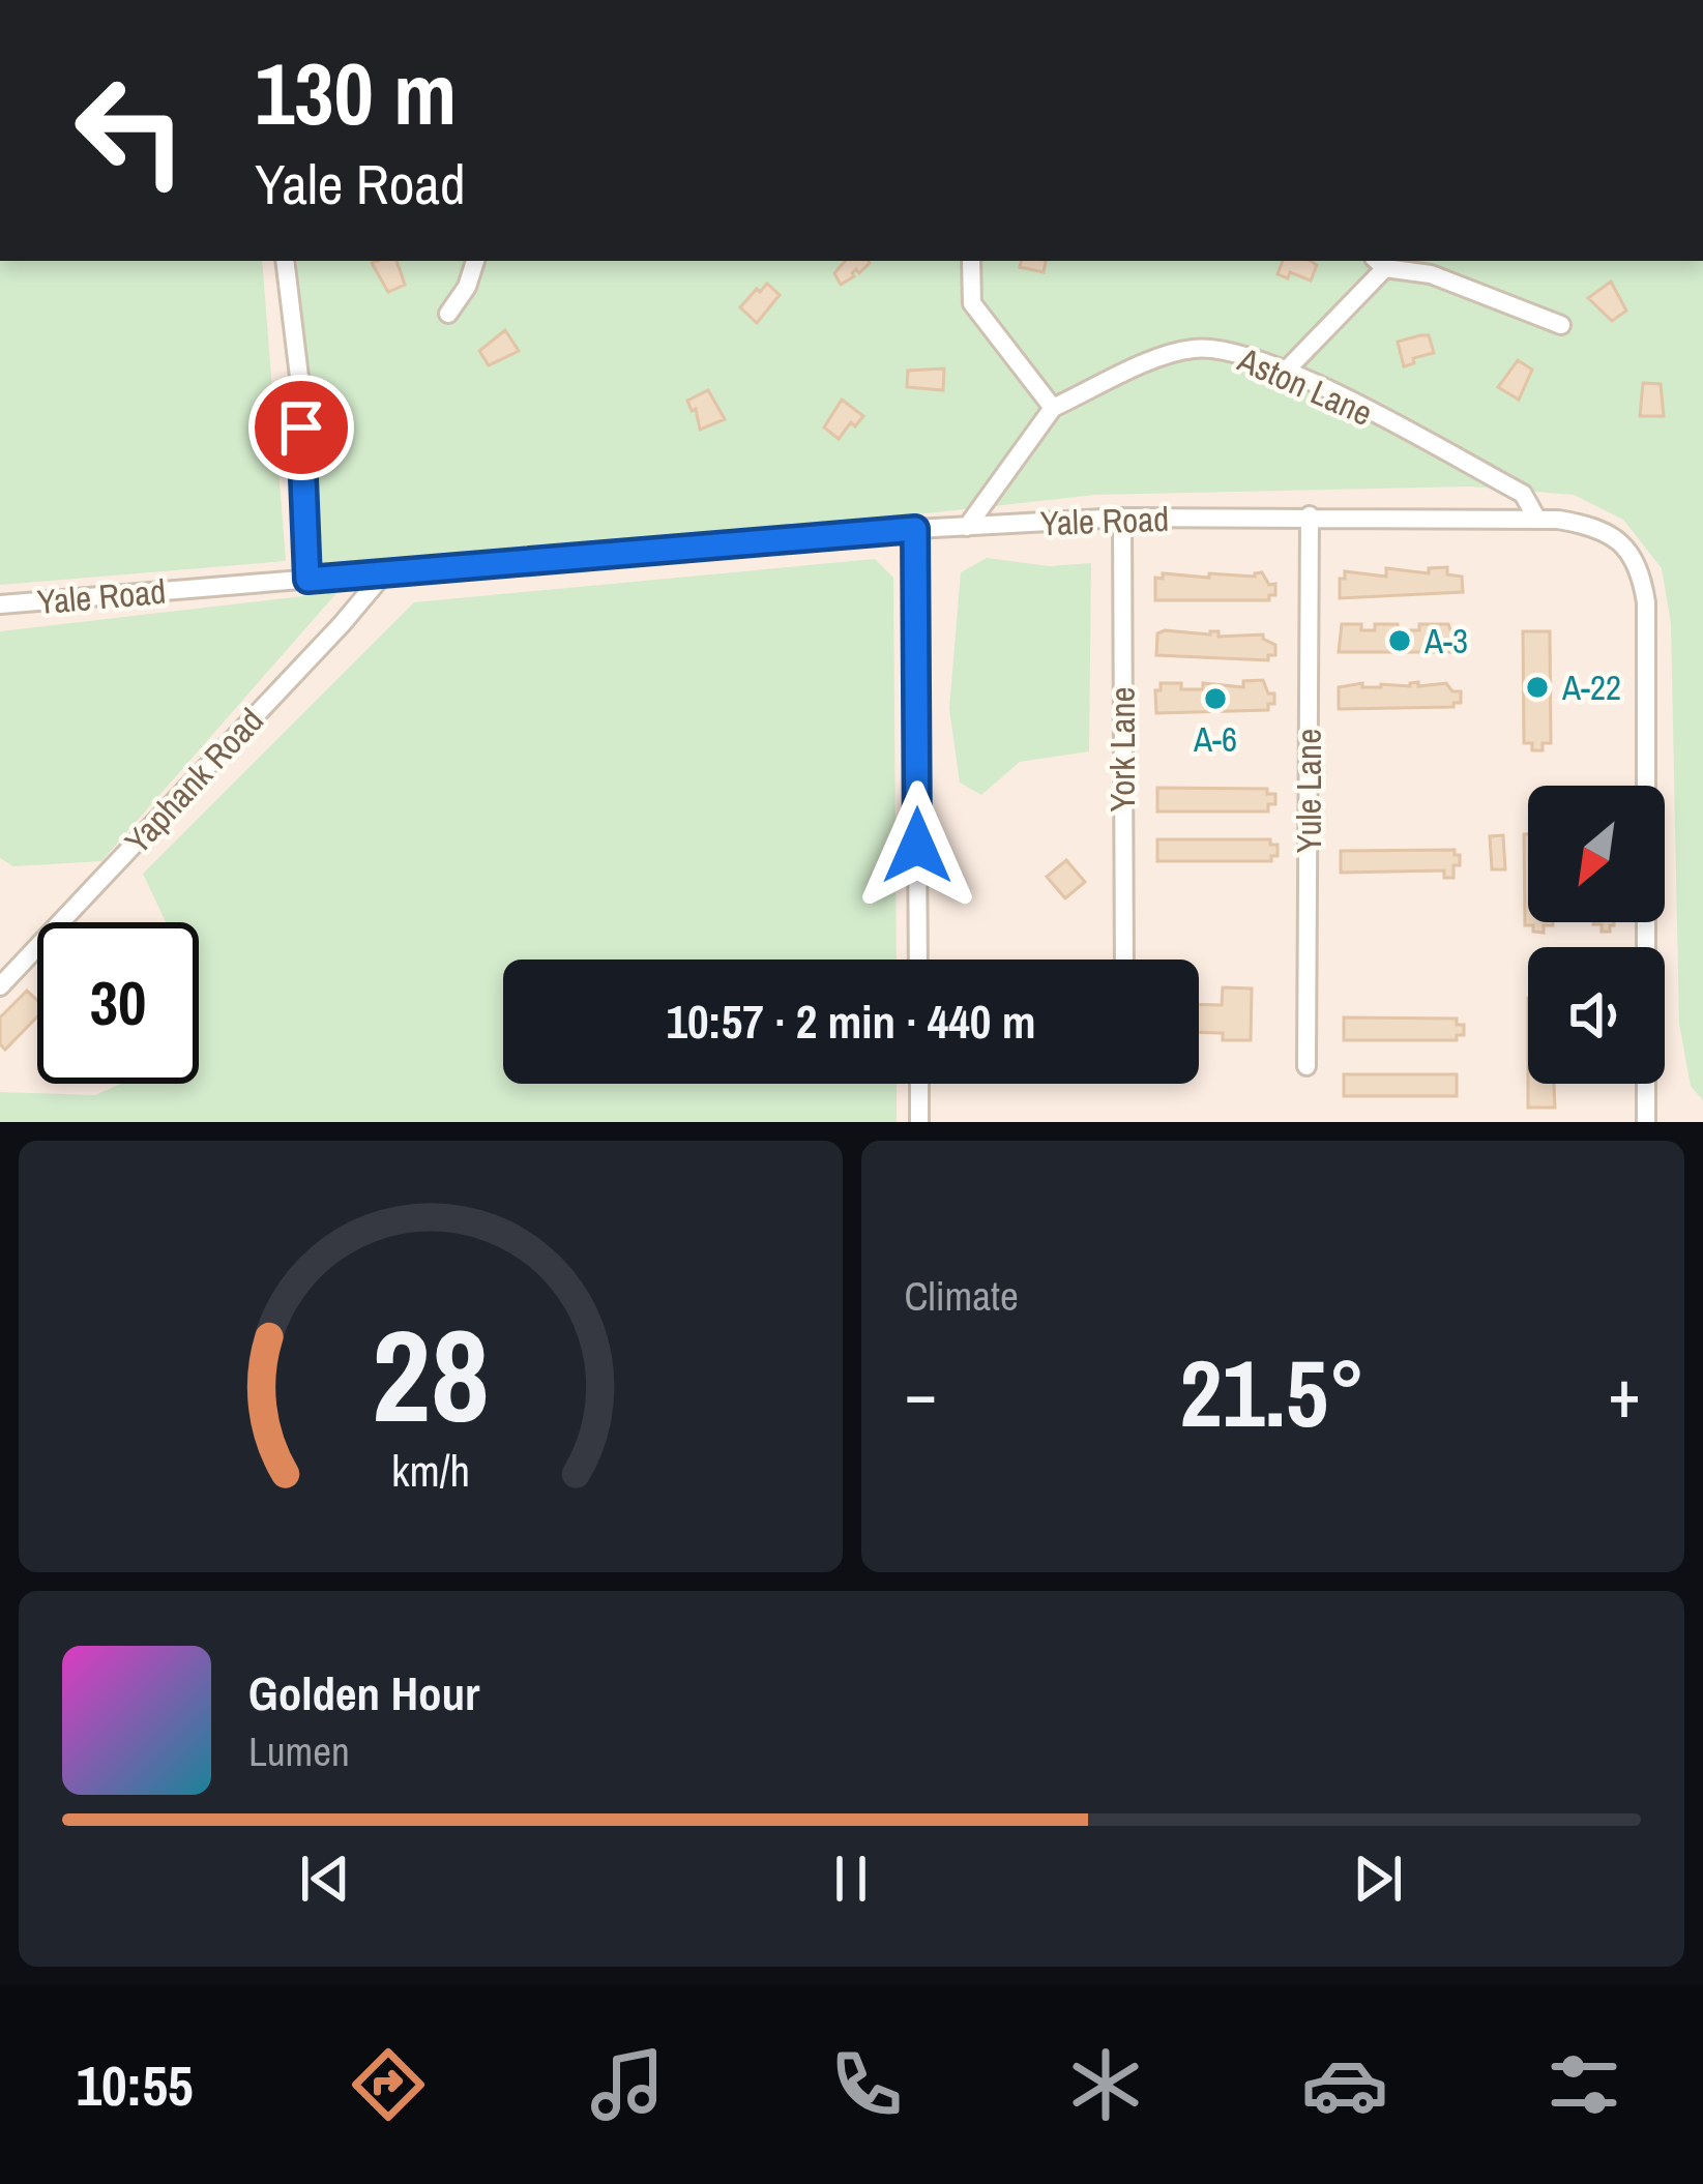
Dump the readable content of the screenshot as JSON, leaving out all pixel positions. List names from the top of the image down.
{
  "streets": {
    "street": [
      "Aston Lane",
      "Yale Road",
      "York Lane",
      "Yaphank Road",
      "Yule Lane"
    ]
  },
  "crossings": [
    ["Aston Lane", "Yale Road"],
    ["Yale Road", "York Lane"],
    ["Yale Road", "Yaphank Road"],
    ["Yale Road", "Yule Lane"]
  ],
  "places": ["A-3", "A-22", "A-6"],
  "north": "bottom left",
  "page": {
    "turn": ["130 m", "Yale Road"],
    "limit": "30",
    "trip": "10:57 · 2 min · 440 m",
    "tile": "Climate",
    "heat": ["−", "21.5°", "+"],
    "song": ["Golden Hour", "Lumen"],
    "tabs": "10:55",
    "gauge": ["28", "km/h"]
  }
}
